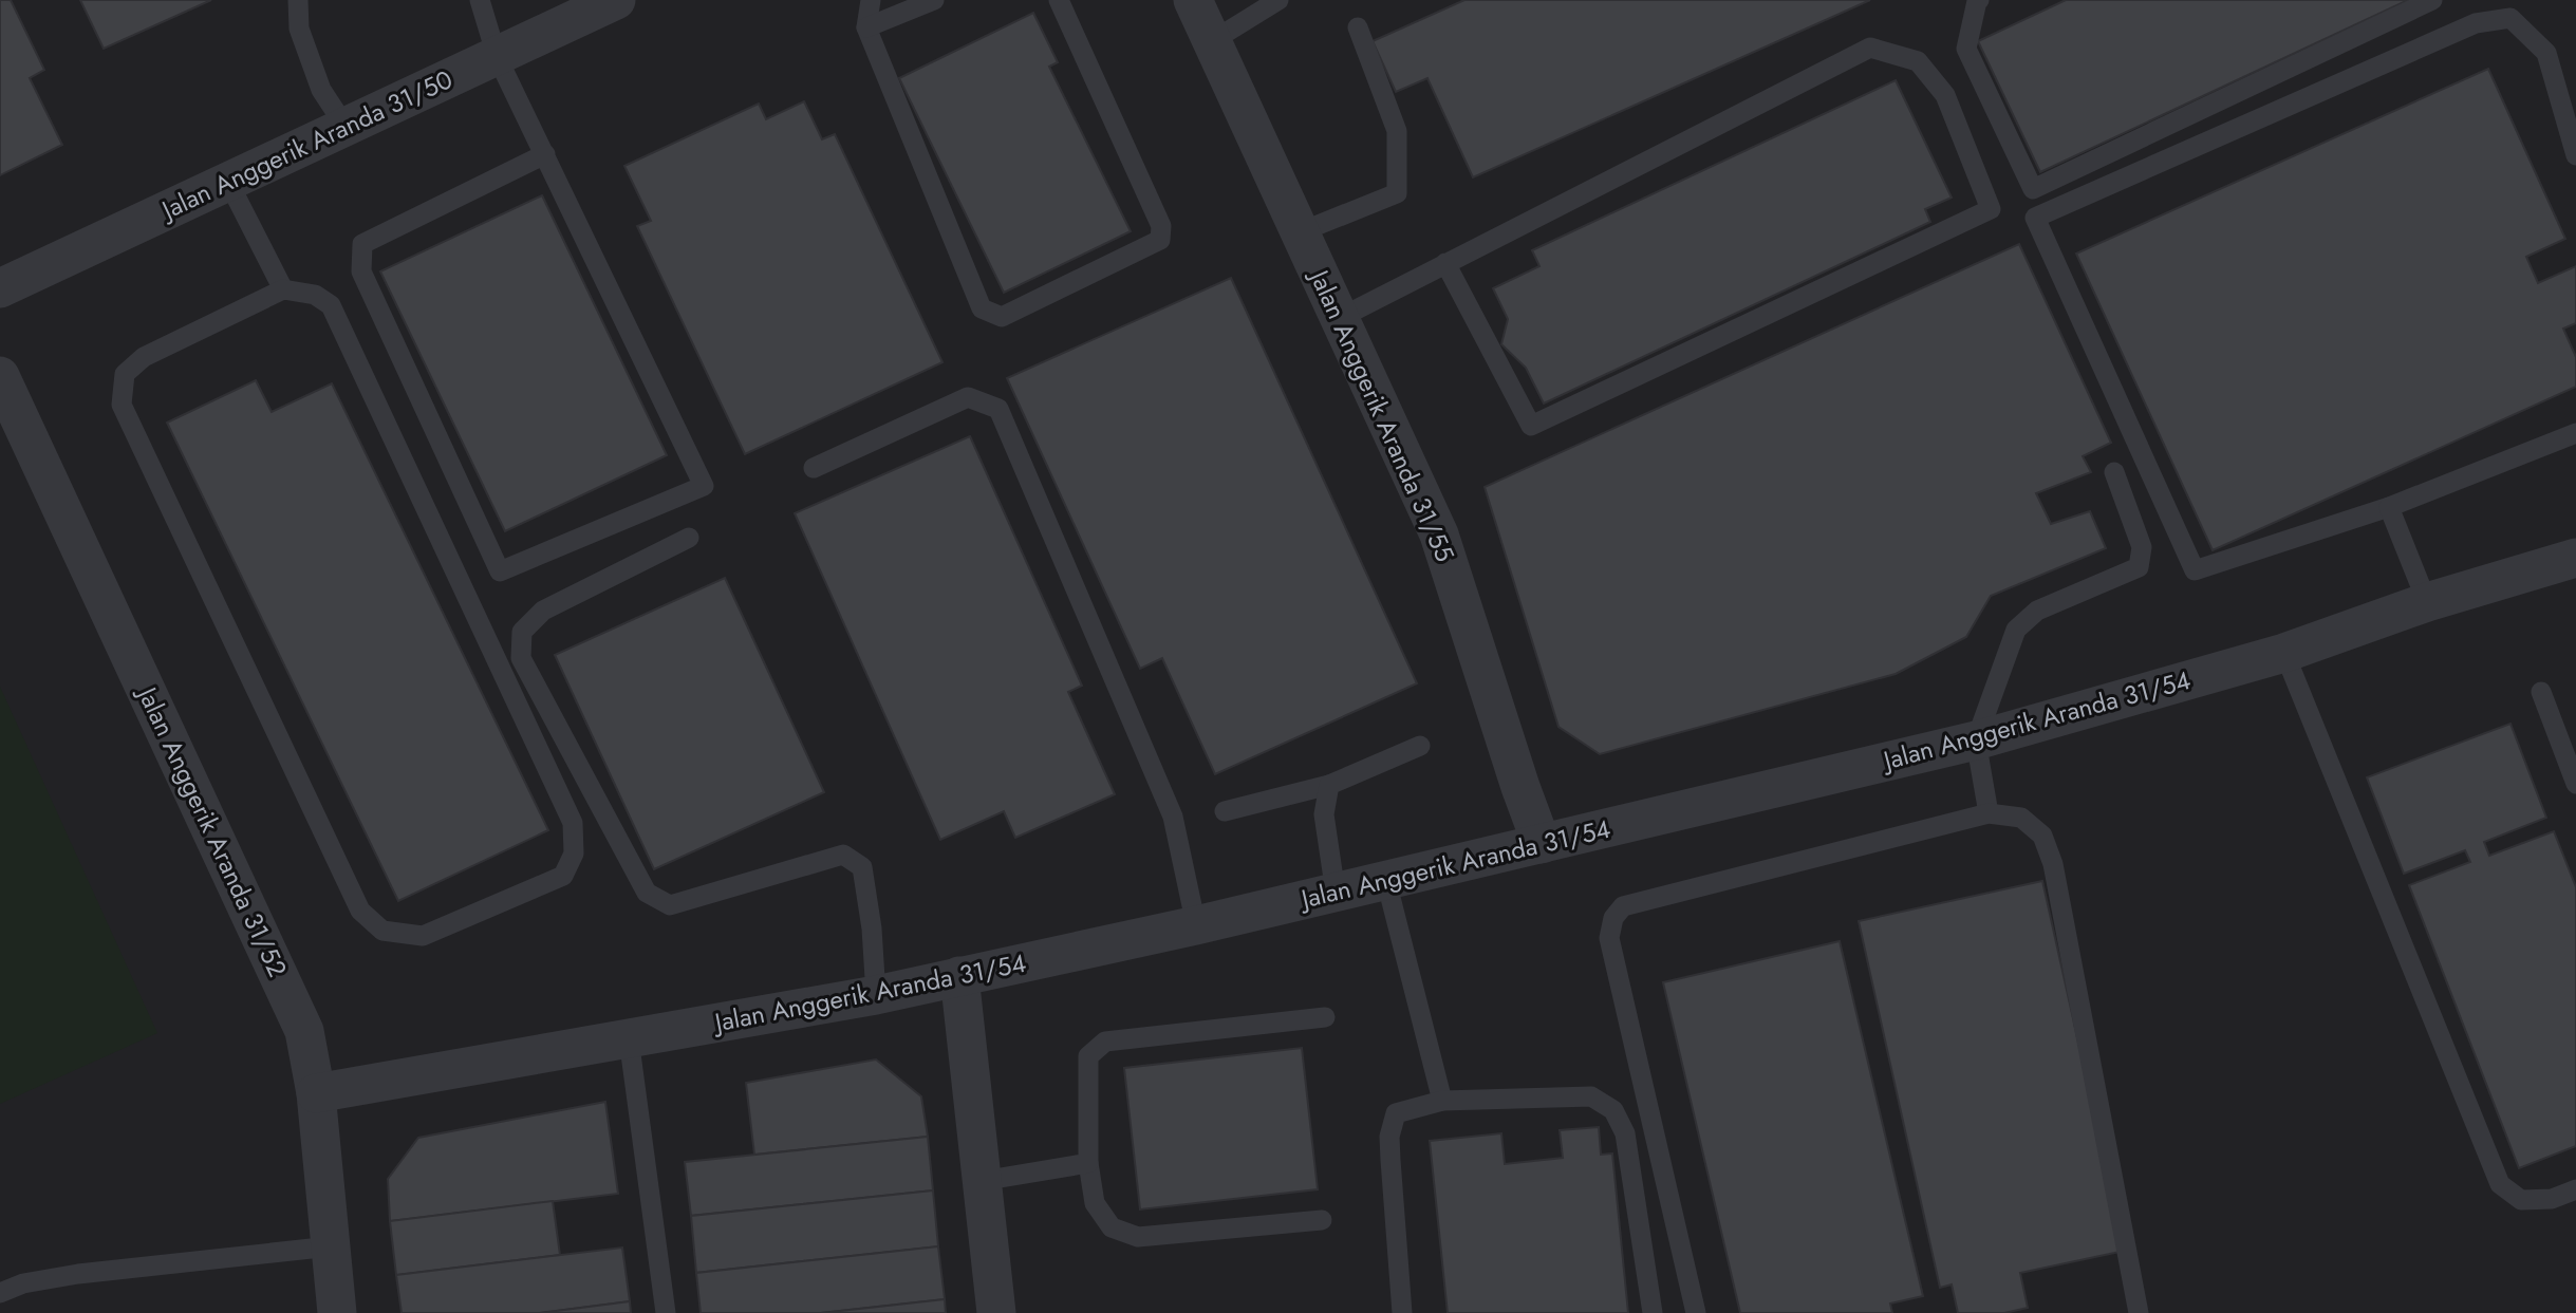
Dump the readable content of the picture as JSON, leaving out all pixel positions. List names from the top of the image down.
{
  "streets": {
    "street": [
      "Jalan Anggerik Aranda 31/50",
      "Jalan Anggerik Aranda 31/55",
      "Jalan Anggerik Aranda 31/54",
      "Jalan Anggerik Aranda 31/52"
    ]
  },
  "crossings": [
    ["Jalan Anggerik Aranda 31/55", "Jalan Anggerik Aranda 31/54"],
    ["Jalan Anggerik Aranda 31/54", "Jalan Anggerik Aranda 31/52"]
  ]
}
